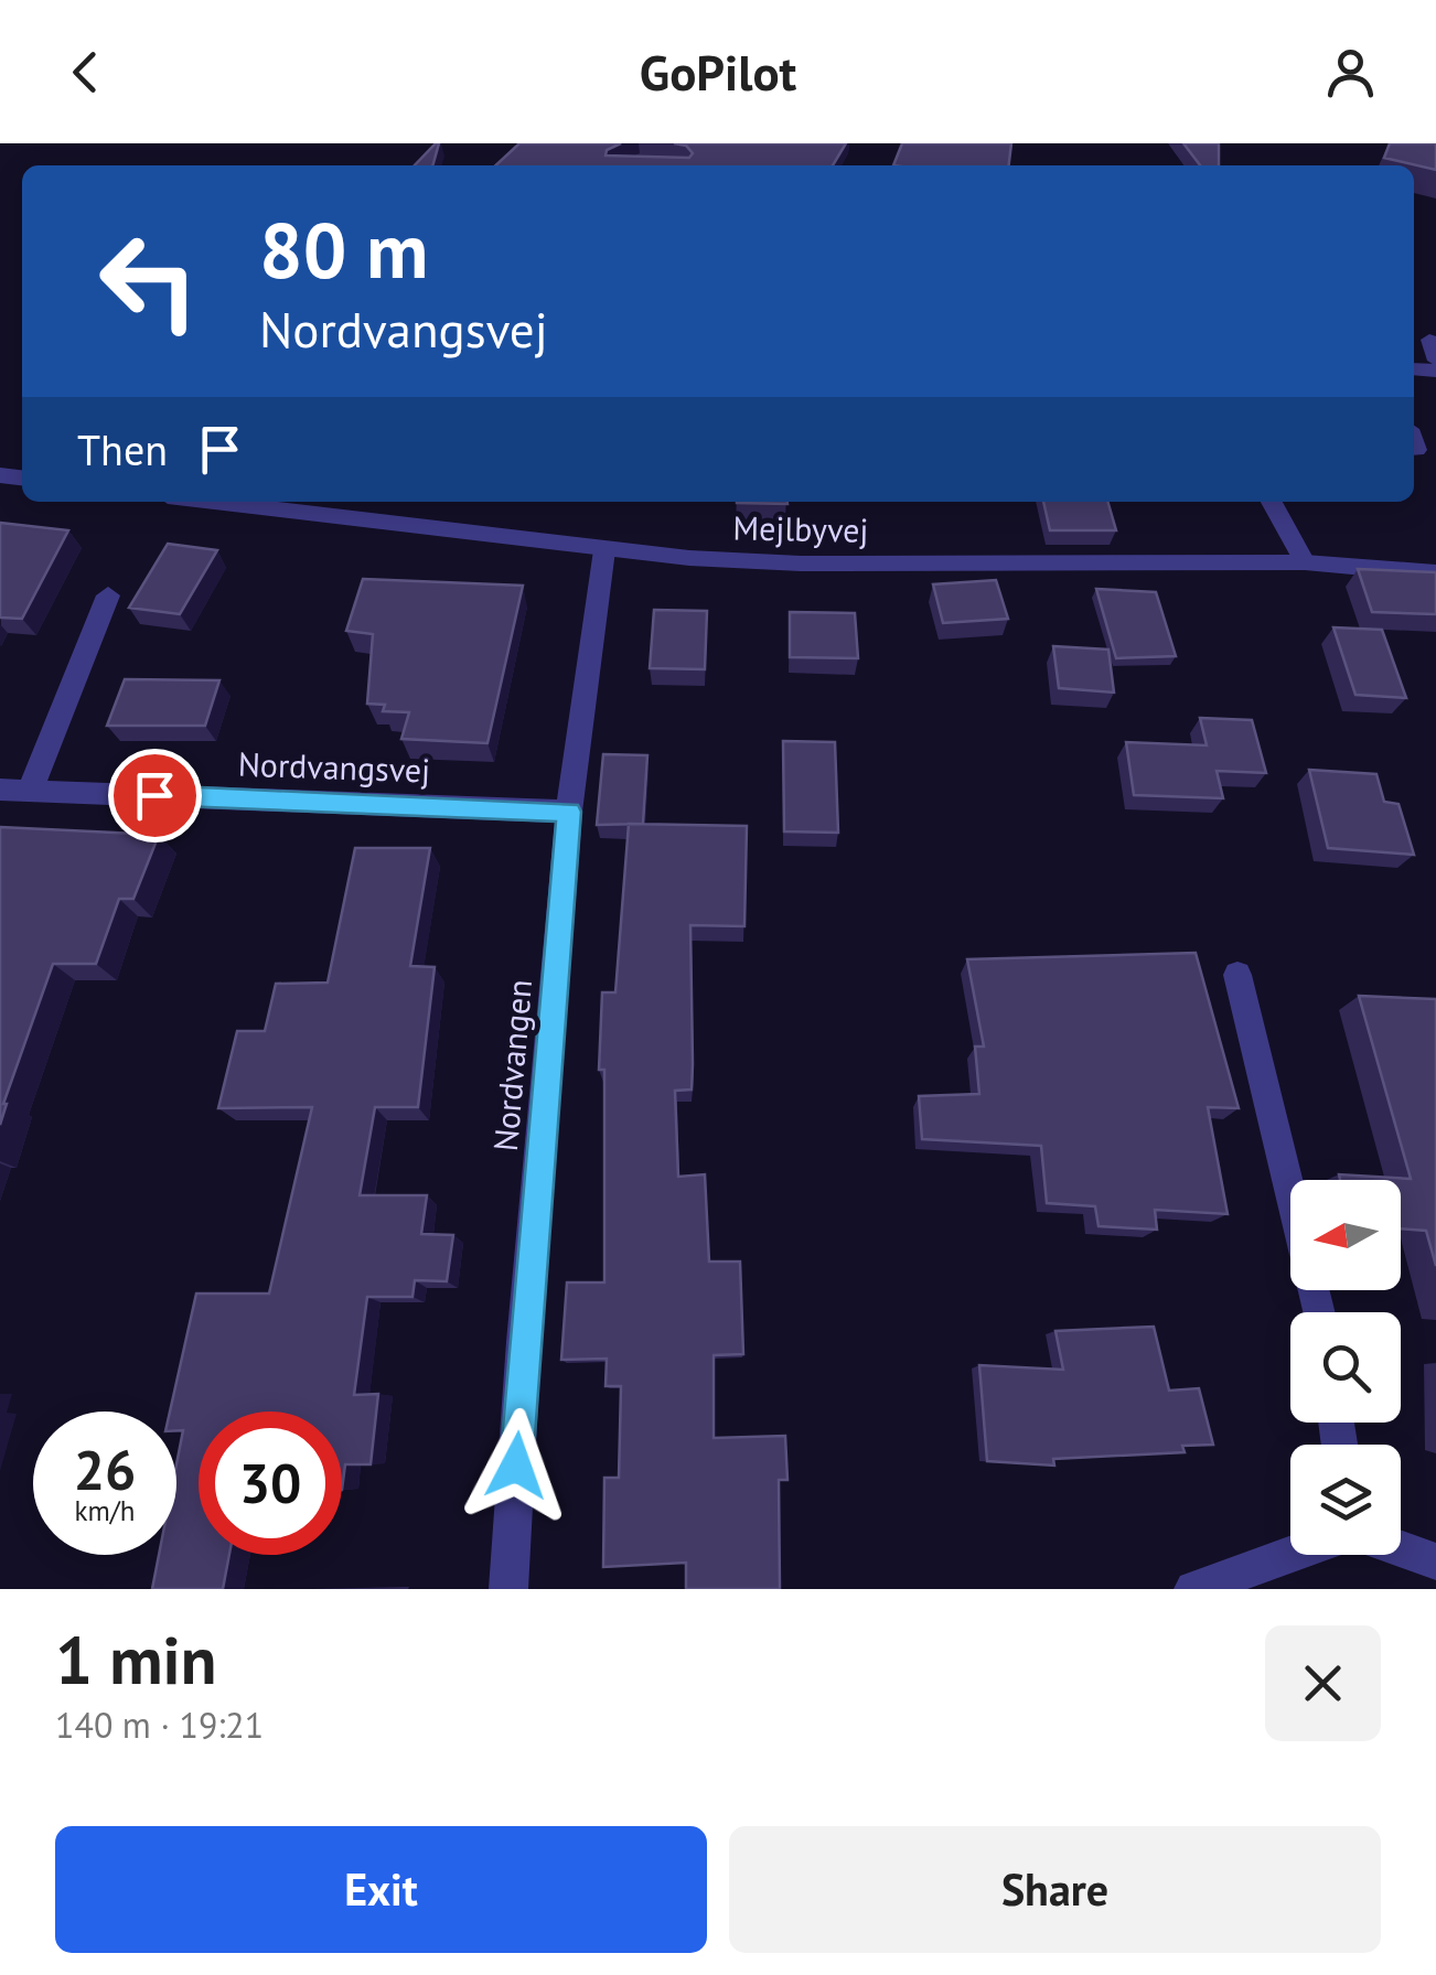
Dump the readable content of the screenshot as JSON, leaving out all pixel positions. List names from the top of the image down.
{
  "streets": {
    "street": ["Mejlbyvej", "Nordvangsvej", "Nordvangen"]
  },
  "crossings": [
    ["Mejlbyvej", "Nordvangen"],
    ["Nordvangsvej", "Nordvangen"]
  ],
  "north": "left",
  "page": {
    "header": "GoPilot",
    "turn": ["80 m", "Nordvangsvej"],
    "then": "Then",
    "speed": "26 km/h",
    "limit": "30",
    "heading": ["1 min", "140 m · 19:21"],
    "buttons": ["Exit", "Share"]
  }
}
